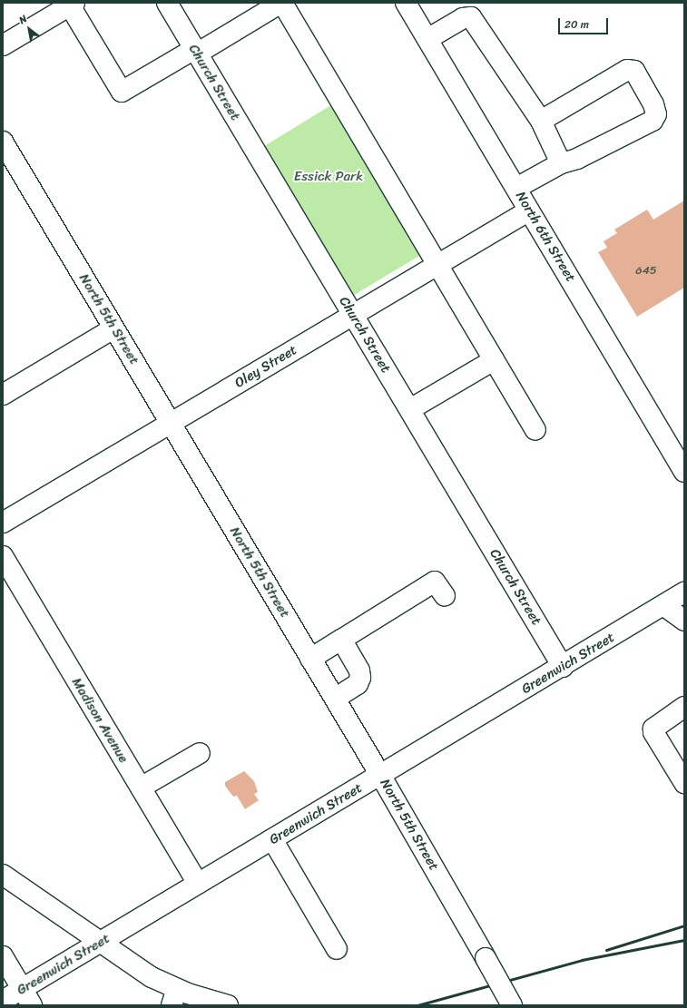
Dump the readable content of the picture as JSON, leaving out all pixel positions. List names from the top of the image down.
{
  "streets": {
    "street": [
      "Church Street",
      "North 6th Street",
      "North 5th Street",
      "Oley Street",
      "Greenwich Street",
      "Madison Avenue"
    ]
  },
  "crossings": [
    ["Church Street", "Oley Street"],
    ["Church Street", "Greenwich Street"],
    ["North 6th Street", "Oley Street"],
    ["North 5th Street", "Oley Street"],
    ["North 5th Street", "Greenwich Street"],
    ["Greenwich Street", "Madison Avenue"]
  ],
  "parks": ["Essick Park"],
  "house_numbers": ["645"],
  "scale_bar": "20 m",
  "north": "top left"
}
